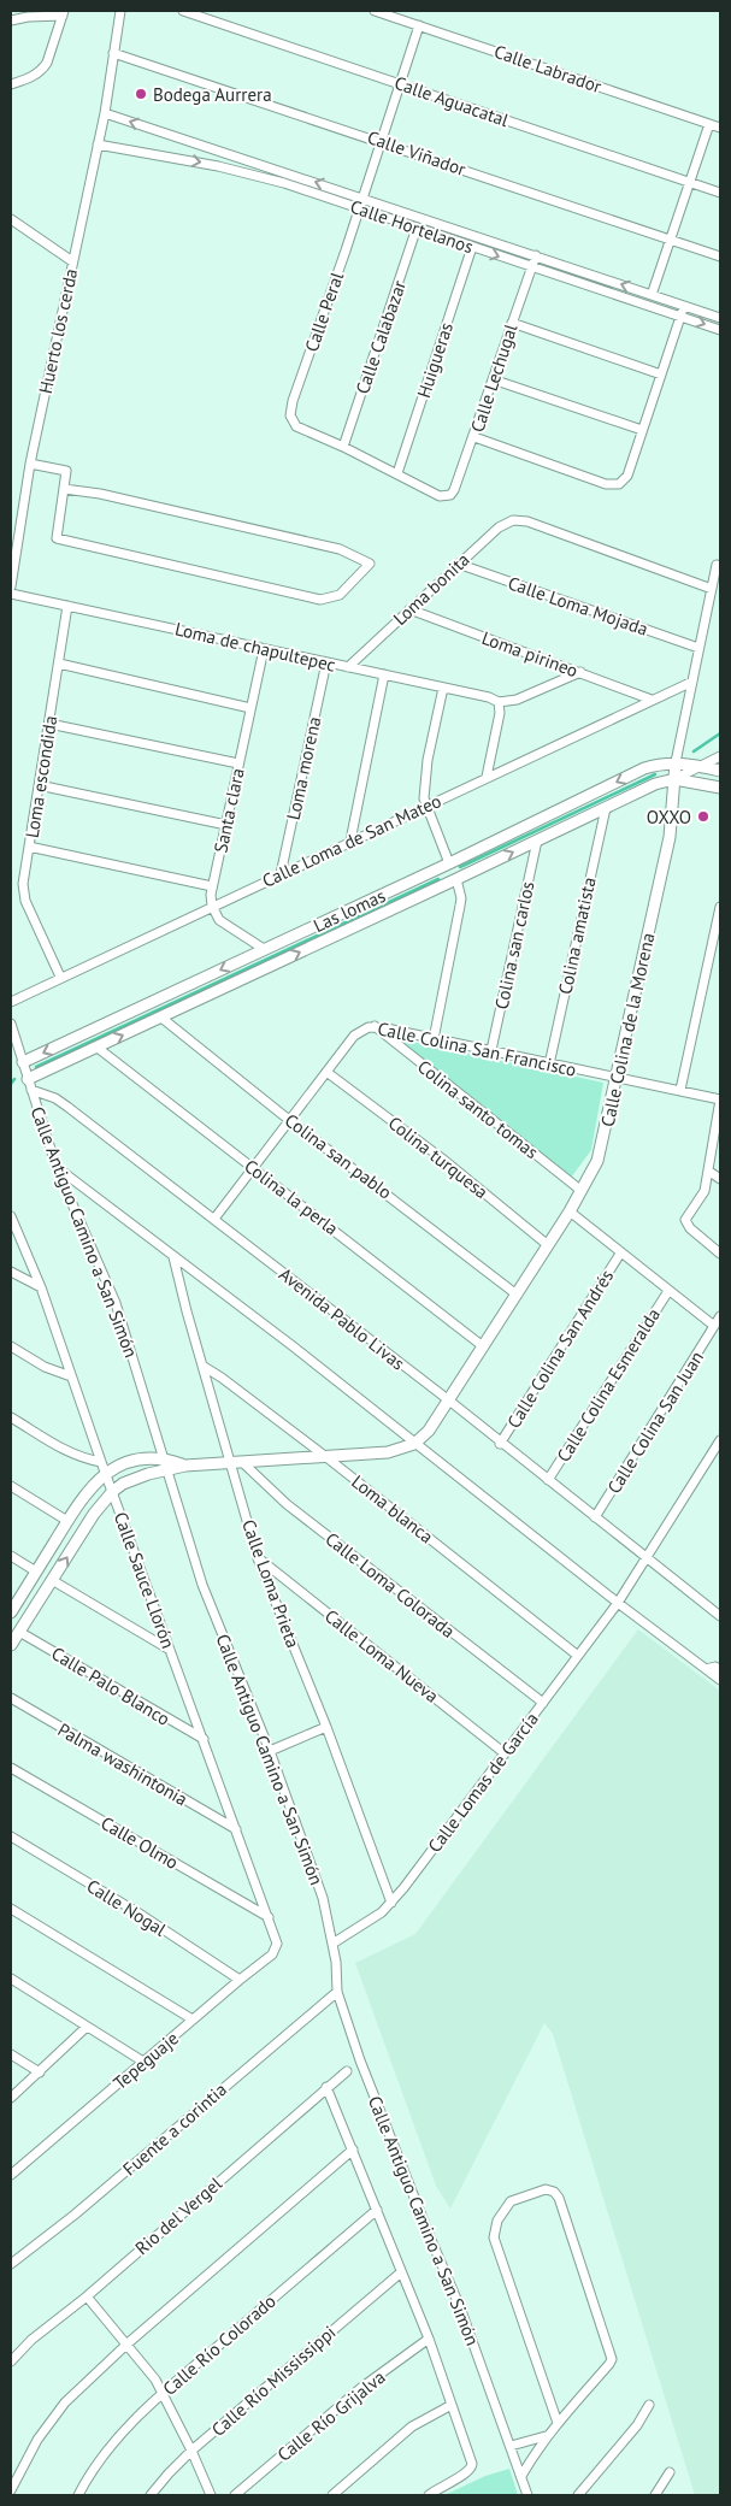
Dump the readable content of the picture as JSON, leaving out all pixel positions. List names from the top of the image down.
{
  "streets": {
    "street": [
      "Calle Labrador",
      "Calle Aguacatal",
      "Calle Viñador",
      "Calle Hortelanos",
      "Calle Peral",
      "Huerto los cerda",
      "Calle Calabazar",
      "Huigueras",
      "Calle Lechugal",
      "Loma bonita",
      "Calle Loma Mojada",
      "Loma de chapultepec",
      "Loma pirineo",
      "Loma morena",
      "Loma escondida",
      "Santa clara",
      "Calle Loma de San Mateo",
      "Las lomas",
      "Colina amatista",
      "Colina san carlos",
      "Calle Colina de la Morena",
      "Calle Colina San Francisco",
      "Colina santo tomas",
      "Colina san pablo",
      "Colina turquesa",
      "Colina la perla",
      "Calle Antiguo Camino a San Simón",
      "Avenida Pablo Livas",
      "Calle Colina San Andrés",
      "Calle Colina Esmeralda",
      "Calle Colina San Juan",
      "Loma blanca",
      "Calle Sauce Llorón",
      "Calle Loma Prieta",
      "Calle Loma Colorada",
      "Calle Loma Nueva",
      "Calle Palo Blanco",
      "Palma washintonia",
      "Calle Lomas de García",
      "Calle Olmo",
      "Calle Nogal",
      "Tepeguaje",
      "Fuente a corintia",
      "Rio del Vergel",
      "Calle Río Colorado",
      "Calle Río Mississippi",
      "Calle Río Grijalva"
    ]
  },
  "crossings": [
    ["Calle Labrador", "Calle Peral"],
    ["Calle Aguacatal", "Calle Peral"],
    ["Calle Viñador", "Calle Peral"],
    ["Calle Viñador", "Huerto los cerda"],
    ["Calle Hortelanos", "Calle Peral"],
    ["Calle Hortelanos", "Huerto los cerda"],
    ["Calle Hortelanos", "Calle Calabazar"],
    ["Calle Hortelanos", "Huigueras"],
    ["Calle Hortelanos", "Calle Lechugal"],
    ["Calle Peral", "Calle Calabazar"],
    ["Huigueras", "Calle Lechugal"],
    ["Loma bonita", "Calle Loma Mojada"],
    ["Loma bonita", "Loma de chapultepec"],
    ["Loma bonita", "Loma pirineo"],
    ["Loma bonita", "Calle Colina de la Morena"],
    ["Calle Loma Mojada", "Calle Colina de la Morena"],
    ["Loma de chapultepec", "Loma morena"],
    ["Loma de chapultepec", "Loma escondida"],
    ["Loma de chapultepec", "Santa clara"],
    ["Loma pirineo", "Calle Loma de San Mateo"],
    ["Loma morena", "Calle Loma de San Mateo"],
    ["Loma escondida", "Calle Loma de San Mateo"],
    ["Santa clara", "Calle Loma de San Mateo"],
    ["Calle Loma de San Mateo", "Calle Colina de la Morena"],
    ["Las lomas", "Colina amatista"],
    ["Las lomas", "Colina san carlos"],
    ["Las lomas", "Calle Colina de la Morena"],
    ["Las lomas", "Colina san pablo"],
    ["Las lomas", "Colina la perla"],
    ["Las lomas", "Calle Antiguo Camino a San Simón"],
    ["Las lomas", "Avenida Pablo Livas"],
    ["Colina amatista", "Calle Colina San Francisco"],
    ["Colina san carlos", "Calle Colina San Francisco"],
    ["Calle Colina de la Morena", "Calle Colina San Francisco"],
    ["Calle Colina de la Morena", "Colina santo tomas"],
    ["Calle Colina de la Morena", "Colina san pablo"],
    ["Calle Colina de la Morena", "Colina turquesa"],
    ["Calle Colina de la Morena", "Colina la perla"],
    ["Calle Colina de la Morena", "Avenida Pablo Livas"],
    ["Calle Colina San Francisco", "Colina santo tomas"],
    ["Calle Colina San Francisco", "Colina san pablo"],
    ["Calle Colina San Francisco", "Colina turquesa"],
    ["Calle Colina San Francisco", "Colina la perla"],
    ["Calle Colina San Francisco", "Avenida Pablo Livas"],
    ["Calle Antiguo Camino a San Simón", "Avenida Pablo Livas"],
    ["Calle Antiguo Camino a San Simón", "Calle Lomas de García"],
    ["Calle Antiguo Camino a San Simón", "Fuente a corintia"],
    ["Avenida Pablo Livas", "Calle Colina San Andrés"],
    ["Avenida Pablo Livas", "Calle Colina Esmeralda"],
    ["Avenida Pablo Livas", "Calle Colina San Juan"],
    ["Avenida Pablo Livas", "Calle Lomas de García"],
    ["Loma blanca", "Calle Loma Prieta"],
    ["Loma blanca", "Calle Lomas de García"],
    ["Calle Sauce Llorón", "Calle Palo Blanco"],
    ["Calle Sauce Llorón", "Palma washintonia"],
    ["Calle Sauce Llorón", "Calle Olmo"],
    ["Calle Sauce Llorón", "Tepeguaje"],
    ["Calle Loma Prieta", "Calle Loma Nueva"],
    ["Calle Loma Prieta", "Calle Lomas de García"],
    ["Calle Loma Colorada", "Calle Lomas de García"],
    ["Calle Loma Nueva", "Calle Lomas de García"],
    ["Calle Nogal", "Tepeguaje"]
  ],
  "places": ["Bodega Aurrera", "OXXO"]
}
